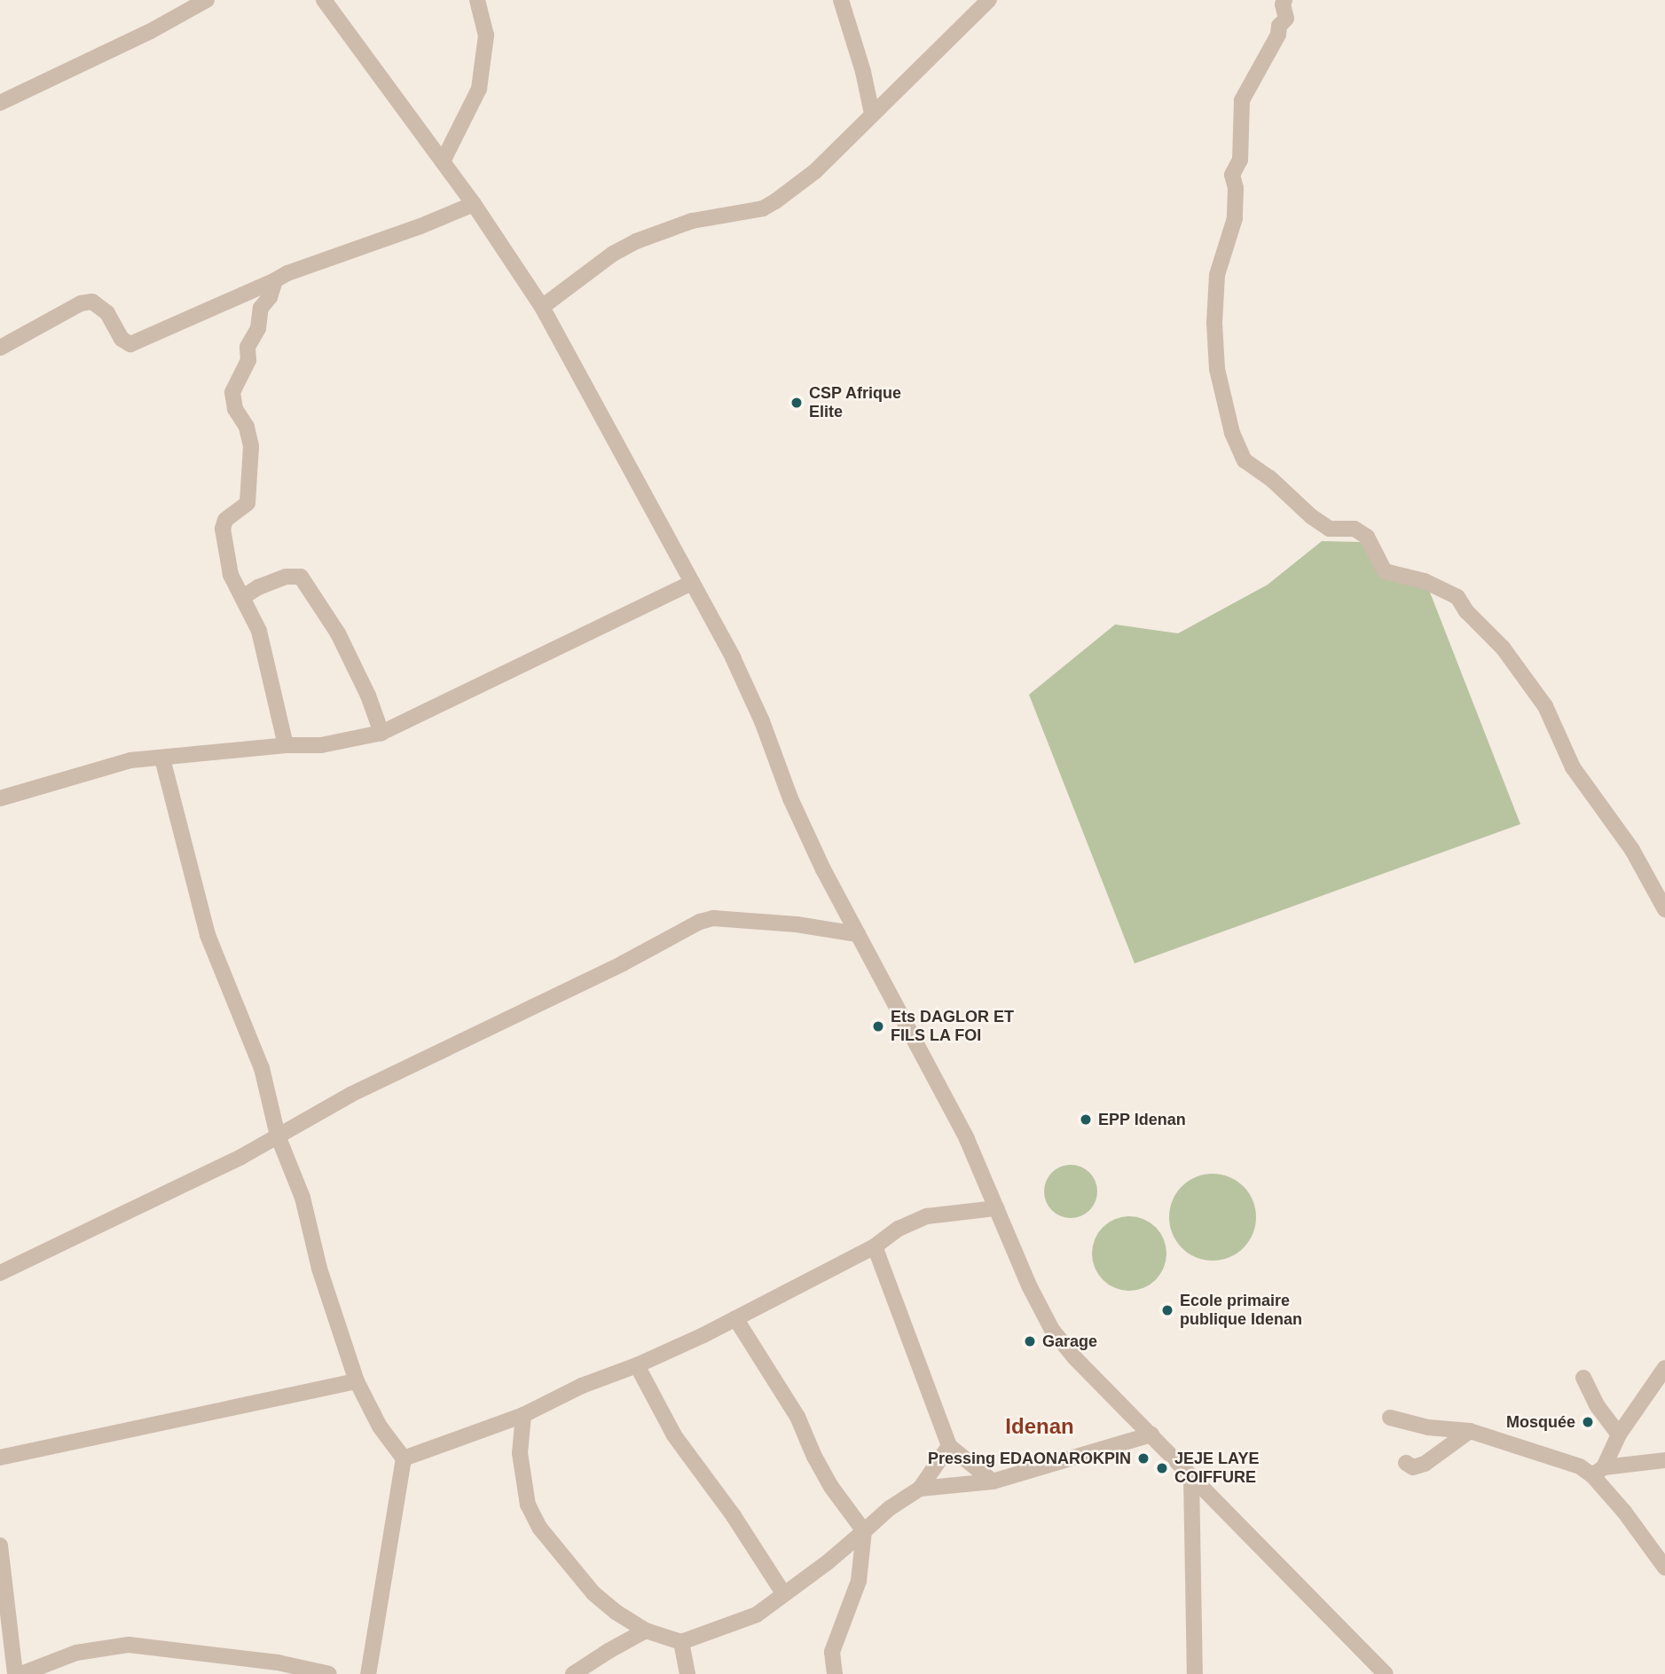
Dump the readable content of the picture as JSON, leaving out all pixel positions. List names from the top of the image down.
{
  "districts": ["Idenan"],
  "places": [
    "CSP Afrique Elite",
    "Ets DAGLOR ET FILS LA FOI",
    "EPP Idenan",
    "Ecole primaire publique Idenan",
    "Garage",
    "Mosquée",
    "Pressing EDAONAROKPIN",
    "JEJE LAYE COIFFURE"
  ]
}
